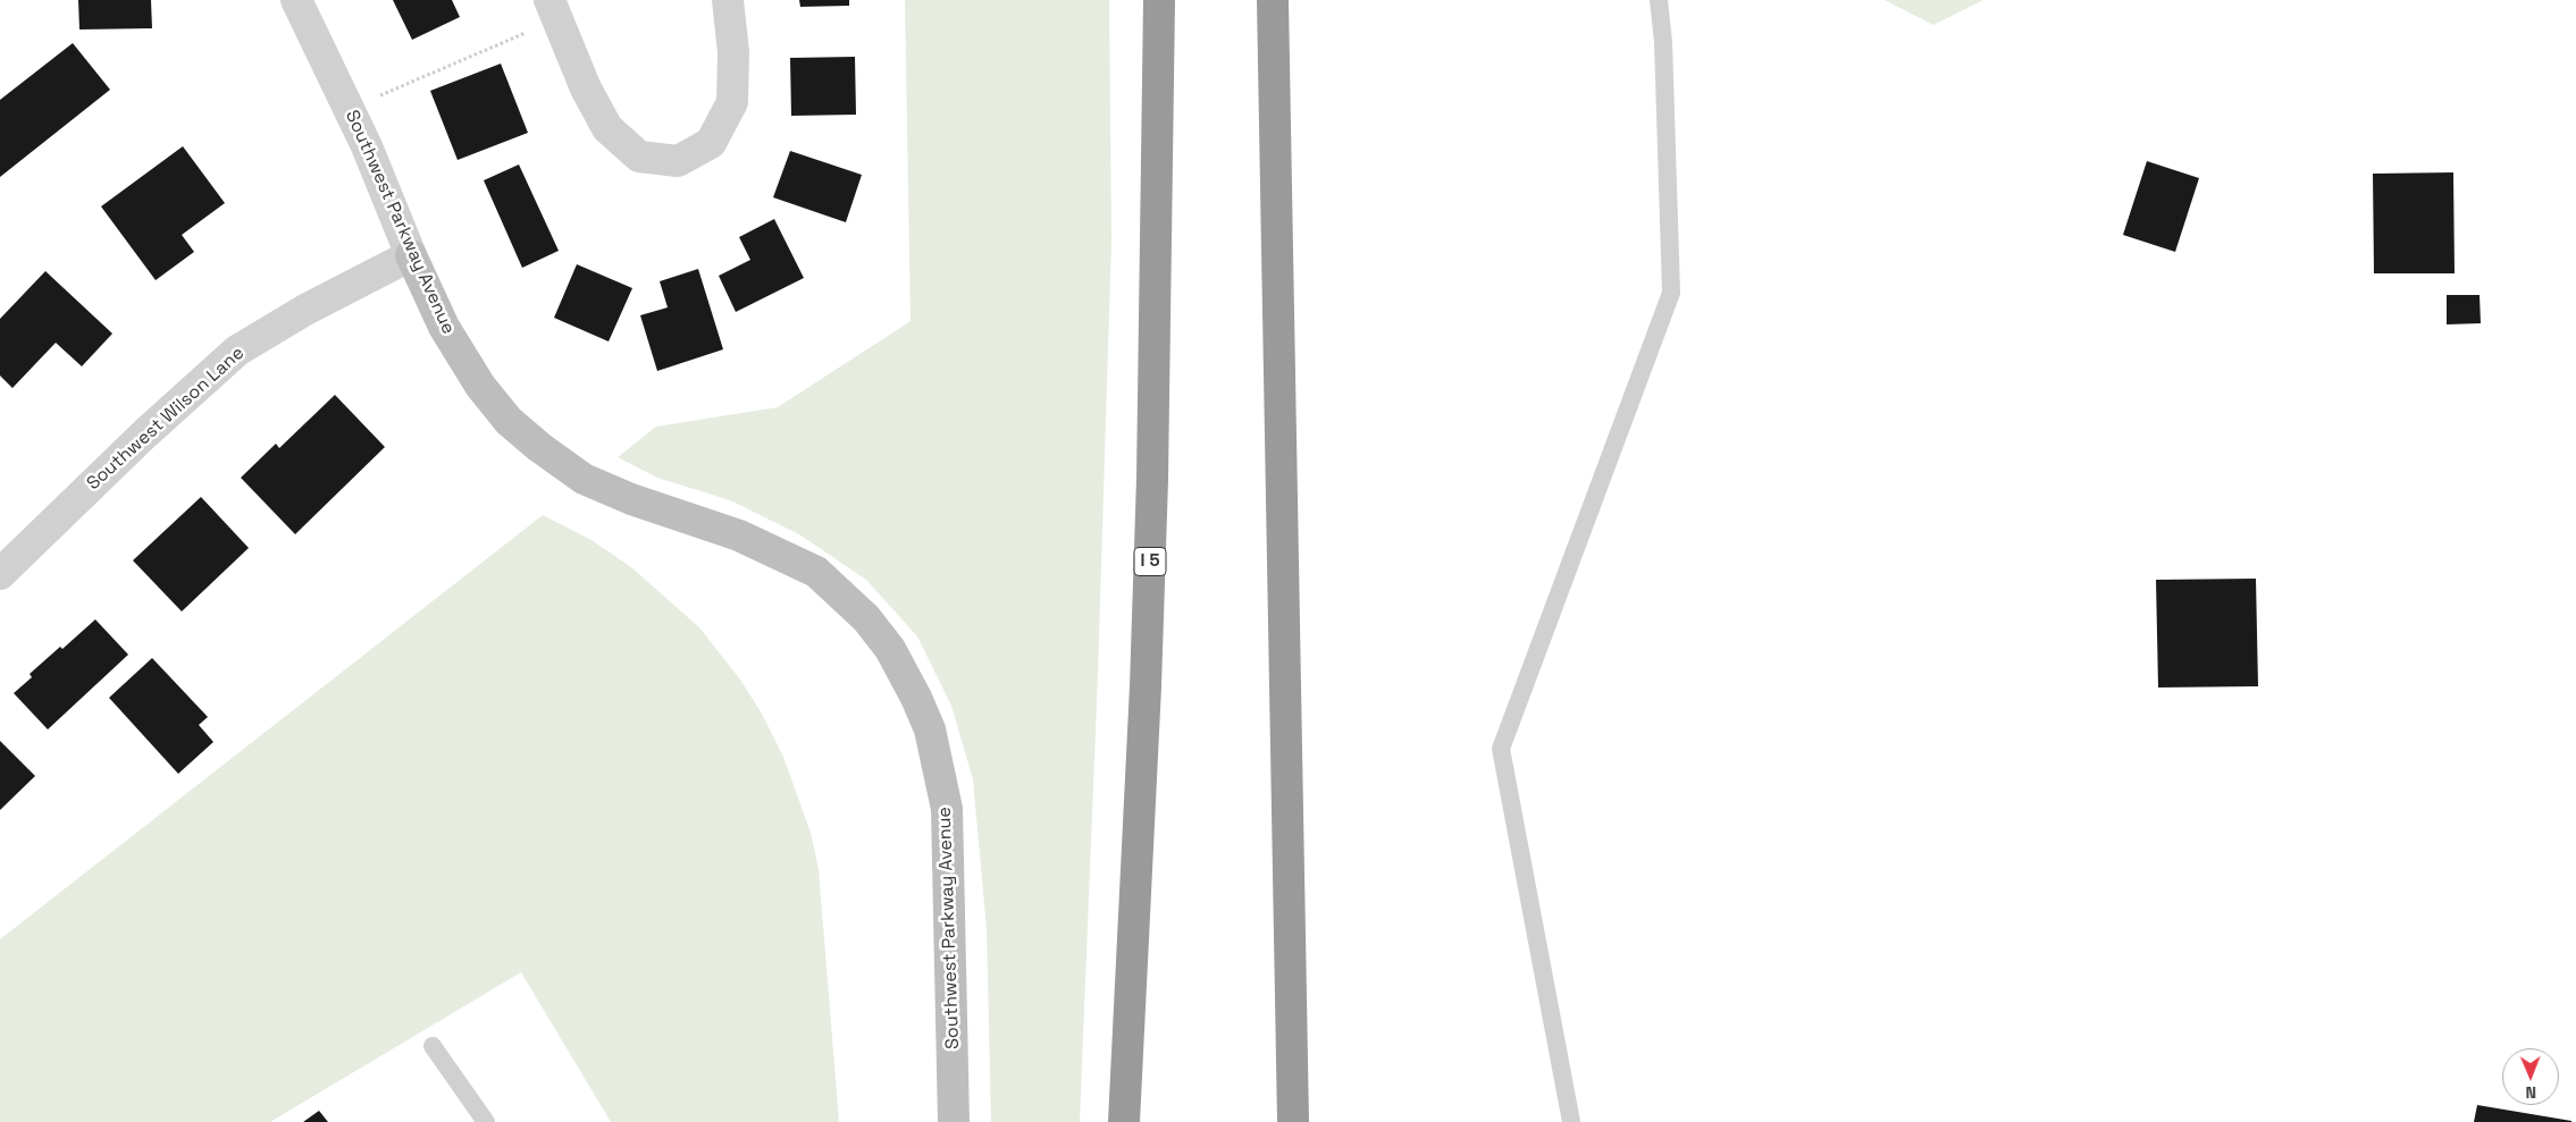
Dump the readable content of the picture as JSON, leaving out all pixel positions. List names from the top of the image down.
{
  "streets": {
    "highway": ["I 5"],
    "street": ["Southwest Parkway Avenue", "Southwest Wilson Lane"]
  },
  "crossings": [
    ["Southwest Parkway Avenue", "Southwest Wilson Lane"]
  ],
  "north": "bottom"
}
